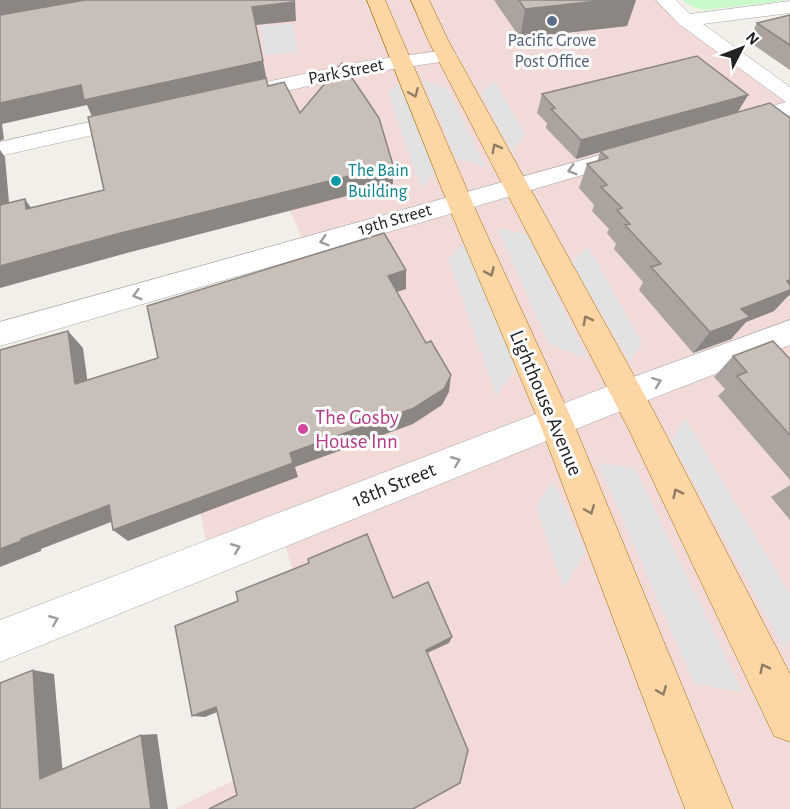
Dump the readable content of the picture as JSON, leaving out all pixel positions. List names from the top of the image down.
{
  "streets": {
    "main road": ["Lighthouse Avenue"],
    "street": ["Park Street", "19th Street", "18th Street"]
  },
  "crossings": [
    ["Park Street", "Lighthouse Avenue"],
    ["19th Street", "Lighthouse Avenue"],
    ["Lighthouse Avenue", "18th Street"]
  ],
  "one_way": ["19th Street", "18th Street"],
  "places": ["Pacific Grove Post Office", "The Bain Building", "The Gosby House Inn"],
  "north": "top right"
}
